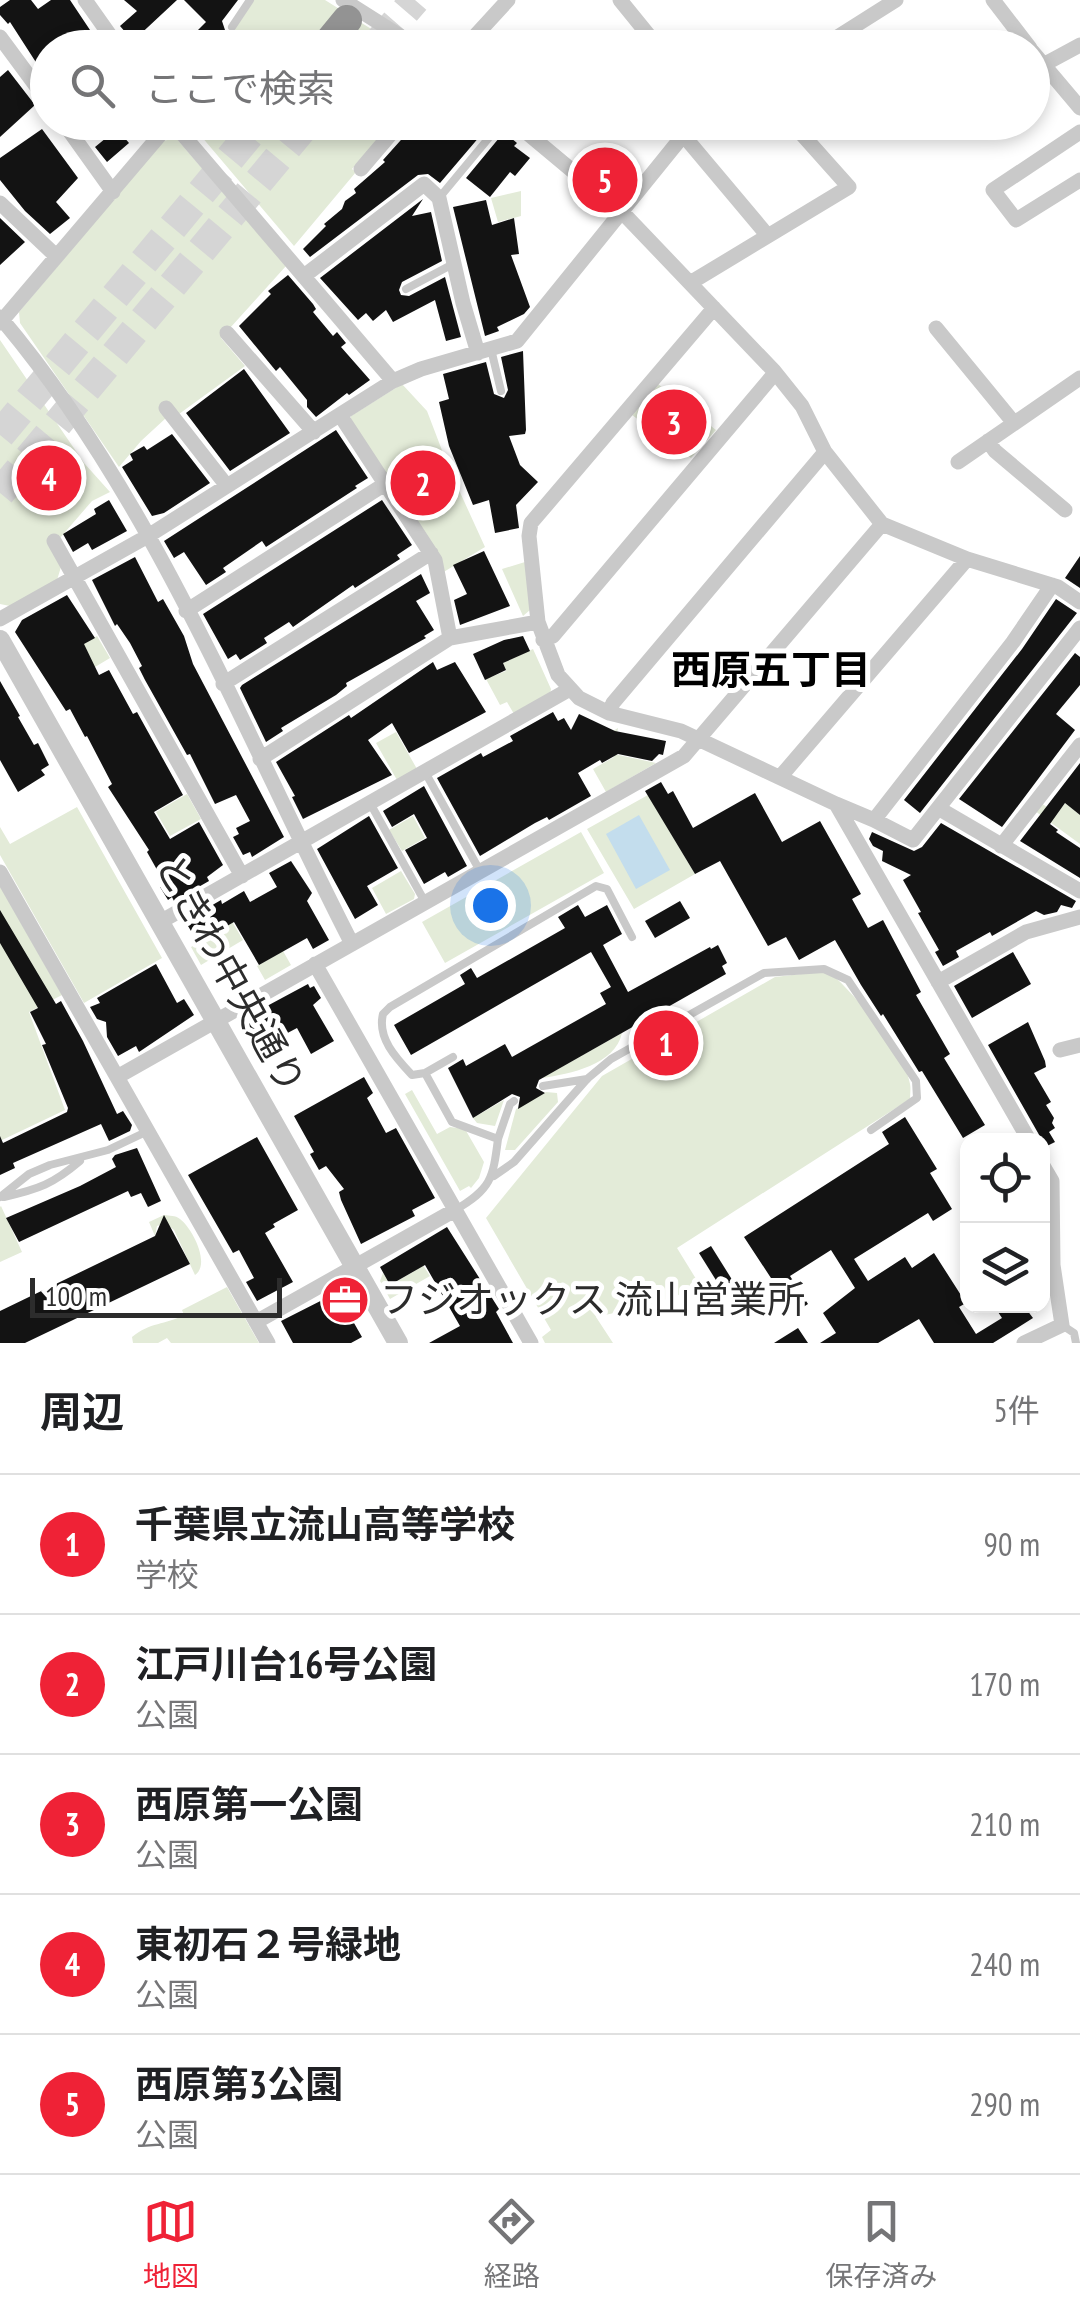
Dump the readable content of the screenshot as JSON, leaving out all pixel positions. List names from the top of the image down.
{
  "streets": {
    "street": ["ときわ中央通り"]
  },
  "districts": ["西原五丁目"],
  "places": {
    "office": ["フジオックス 流山営業所"]
  },
  "scale_bar": "100 m",
  "page": {
    "search": "ここで検索",
    "pins": [
      "5",
      "3",
      "4",
      "2",
      "1"
    ],
    "scale": "100 m",
    "heading": ["周辺", "5件"],
    "list": [
      {
        "mark": "1",
        "name": "千葉県立流山高等学校",
        "note": "学校",
        "value": "90 m"
      },
      {
        "mark": "2",
        "name": "江戸川台16号公園",
        "note": "公園",
        "value": "170 m"
      },
      {
        "mark": "3",
        "name": "西原第一公園",
        "note": "公園",
        "value": "210 m"
      },
      {
        "mark": "4",
        "name": "東初石２号緑地",
        "note": "公園",
        "value": "240 m"
      },
      {
        "mark": "5",
        "name": "西原第3公園",
        "note": "公園",
        "value": "290 m"
      }
    ],
    "nav": ["地図", "経路", "保存済み"]
  }
}
